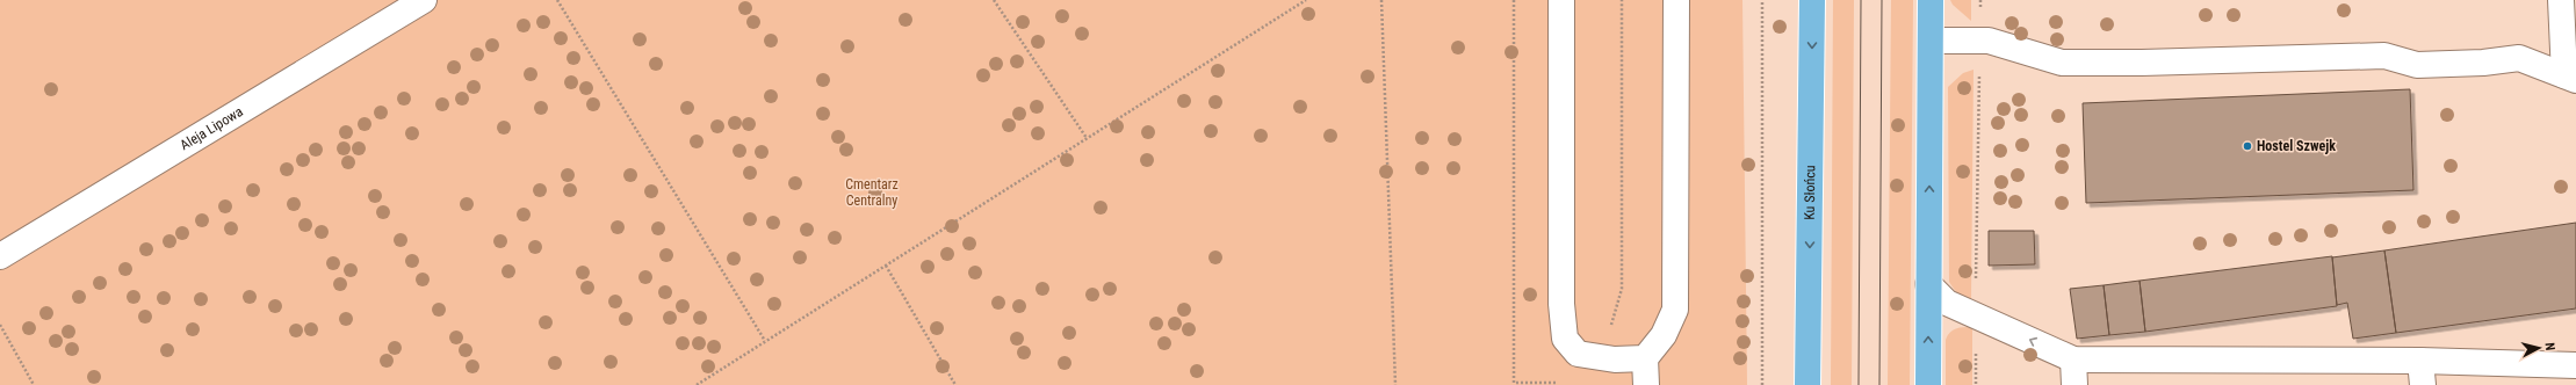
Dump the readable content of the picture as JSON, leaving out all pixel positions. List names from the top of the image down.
{
  "streets": {
    "main road": ["Ku Słońcu"],
    "street": ["Aleja Lipowa"]
  },
  "parks": ["Cmentarz Centralny"],
  "places": ["Hostel Szwejk"],
  "north": "right"
}
